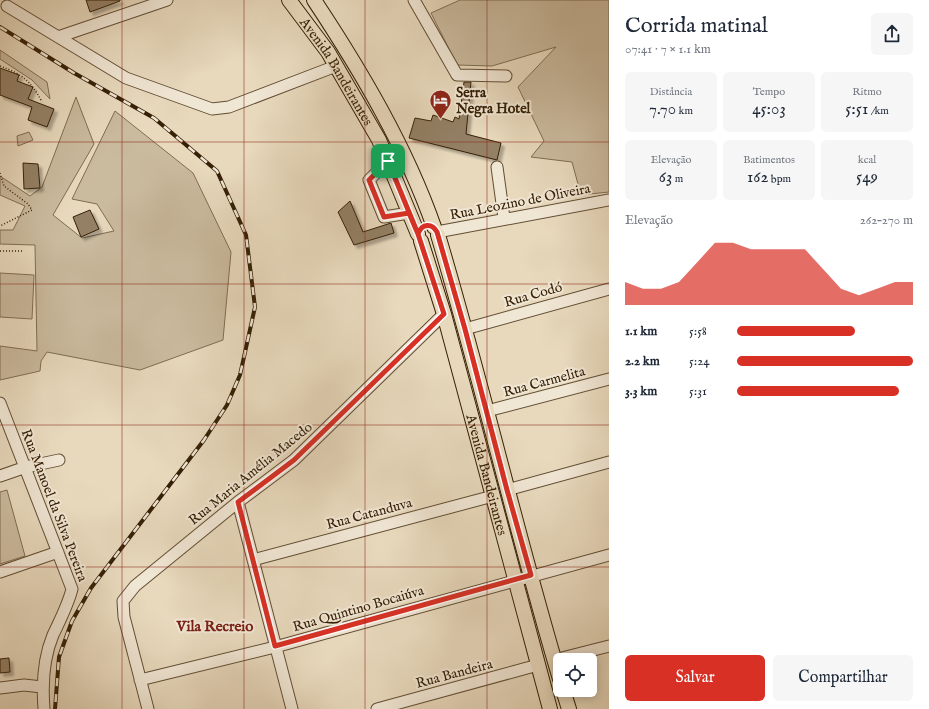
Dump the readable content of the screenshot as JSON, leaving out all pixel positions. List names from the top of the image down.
{
  "streets": {
    "main road": ["Avenida Bandeirantes"],
    "street": [
      "Rua Leozino de Oliveira",
      "Rua Codó",
      "Rua Carmelita",
      "Rua Maria Amélia Macedo",
      "Rua Manoel da Silva Pereira",
      "Rua Catanduva",
      "Rua Quintino Bocaiúva",
      "Rua Bandeira"
    ]
  },
  "crossings": [
    ["Avenida Bandeirantes", "Rua Leozino de Oliveira"],
    ["Avenida Bandeirantes", "Rua Codó"],
    ["Avenida Bandeirantes", "Rua Carmelita"],
    ["Avenida Bandeirantes", "Rua Maria Amélia Macedo"],
    ["Avenida Bandeirantes", "Rua Catanduva"],
    ["Avenida Bandeirantes", "Rua Quintino Bocaiúva"],
    ["Avenida Bandeirantes", "Rua Bandeira"],
    ["Rua Maria Amélia Macedo", "Rua Quintino Bocaiúva"]
  ],
  "districts": ["Vila Recreio"],
  "places": {
    "hotel": ["Serra Negra Hotel"]
  },
  "page": {
    "heading": ["Corrida matinal", "07:41 · 7 × 1.1 km"],
    "stats": [
      ["Distância", "7.70 km"],
      ["Tempo", "45:03"],
      ["Ritmo", "5:51 /km"],
      ["Elevação", "63 m"],
      ["Batimentos", "162 bpm"],
      ["kcal", "549"]
    ],
    "chart": ["Elevação", "262–270 m"],
    "list": [
      {
        "name": "1.1 km",
        "note": "5:58"
      },
      {
        "name": "2.2 km",
        "note": "5:24"
      },
      {
        "name": "3.3 km",
        "note": "5:31"
      }
    ],
    "buttons": ["Salvar", "Compartilhar"]
  }
}
